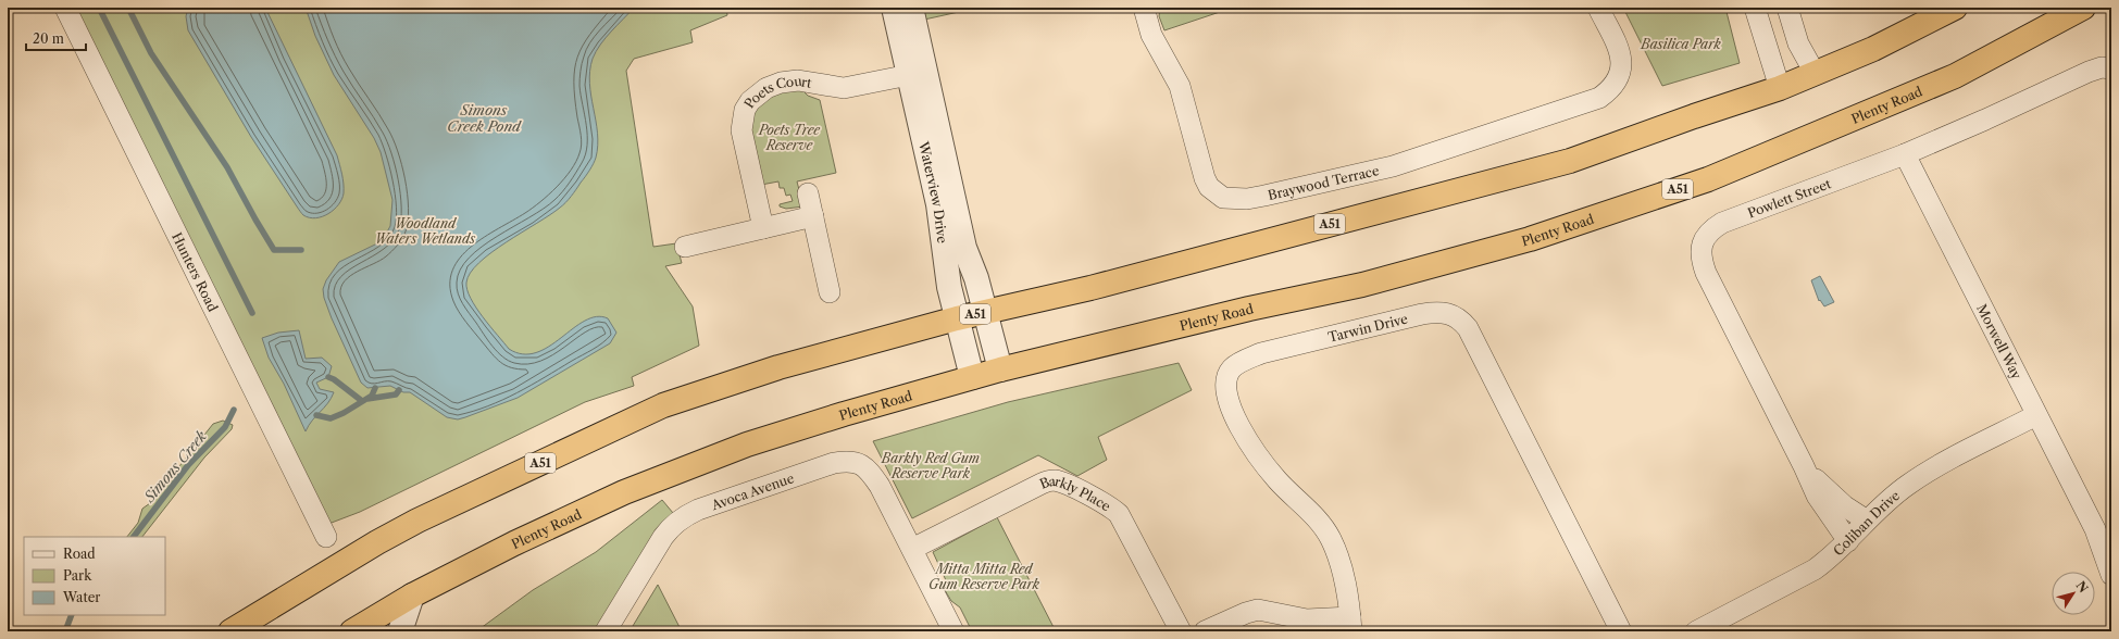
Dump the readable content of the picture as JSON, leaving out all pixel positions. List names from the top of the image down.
{
  "streets": {
    "highway": ["Plenty Road", "A51"],
    "street": [
      "Poets Court",
      "Braywood Terrace",
      "Waterview Drive",
      "Powlett Street",
      "Hunters Road",
      "Tarwin Drive",
      "Morwell Way",
      "Avoca Avenue",
      "Barkly Place",
      "Coliban Drive"
    ]
  },
  "crossings": [
    ["Poets Court", "Waterview Drive"],
    ["Plenty Road", "Waterview Drive"],
    ["A51", "Waterview Drive"],
    ["Powlett Street", "Morwell Way"],
    ["Powlett Street", "Coliban Drive"],
    ["Morwell Way", "Coliban Drive"],
    ["Avoca Avenue", "Barkly Place"]
  ],
  "water": ["Simons Creek Pond", "Simons Creek"],
  "parks": [
    "Basilica Park",
    "Poets Tree Reserve",
    "Woodland Waters Wetlands",
    "Barkly Red Gum Reserve Park",
    "Mitta Mitta Red Gum Reserve Park"
  ],
  "legend": ["Road", "Park", "Water"],
  "scale_bar": "20 m",
  "north": "top right"
}
